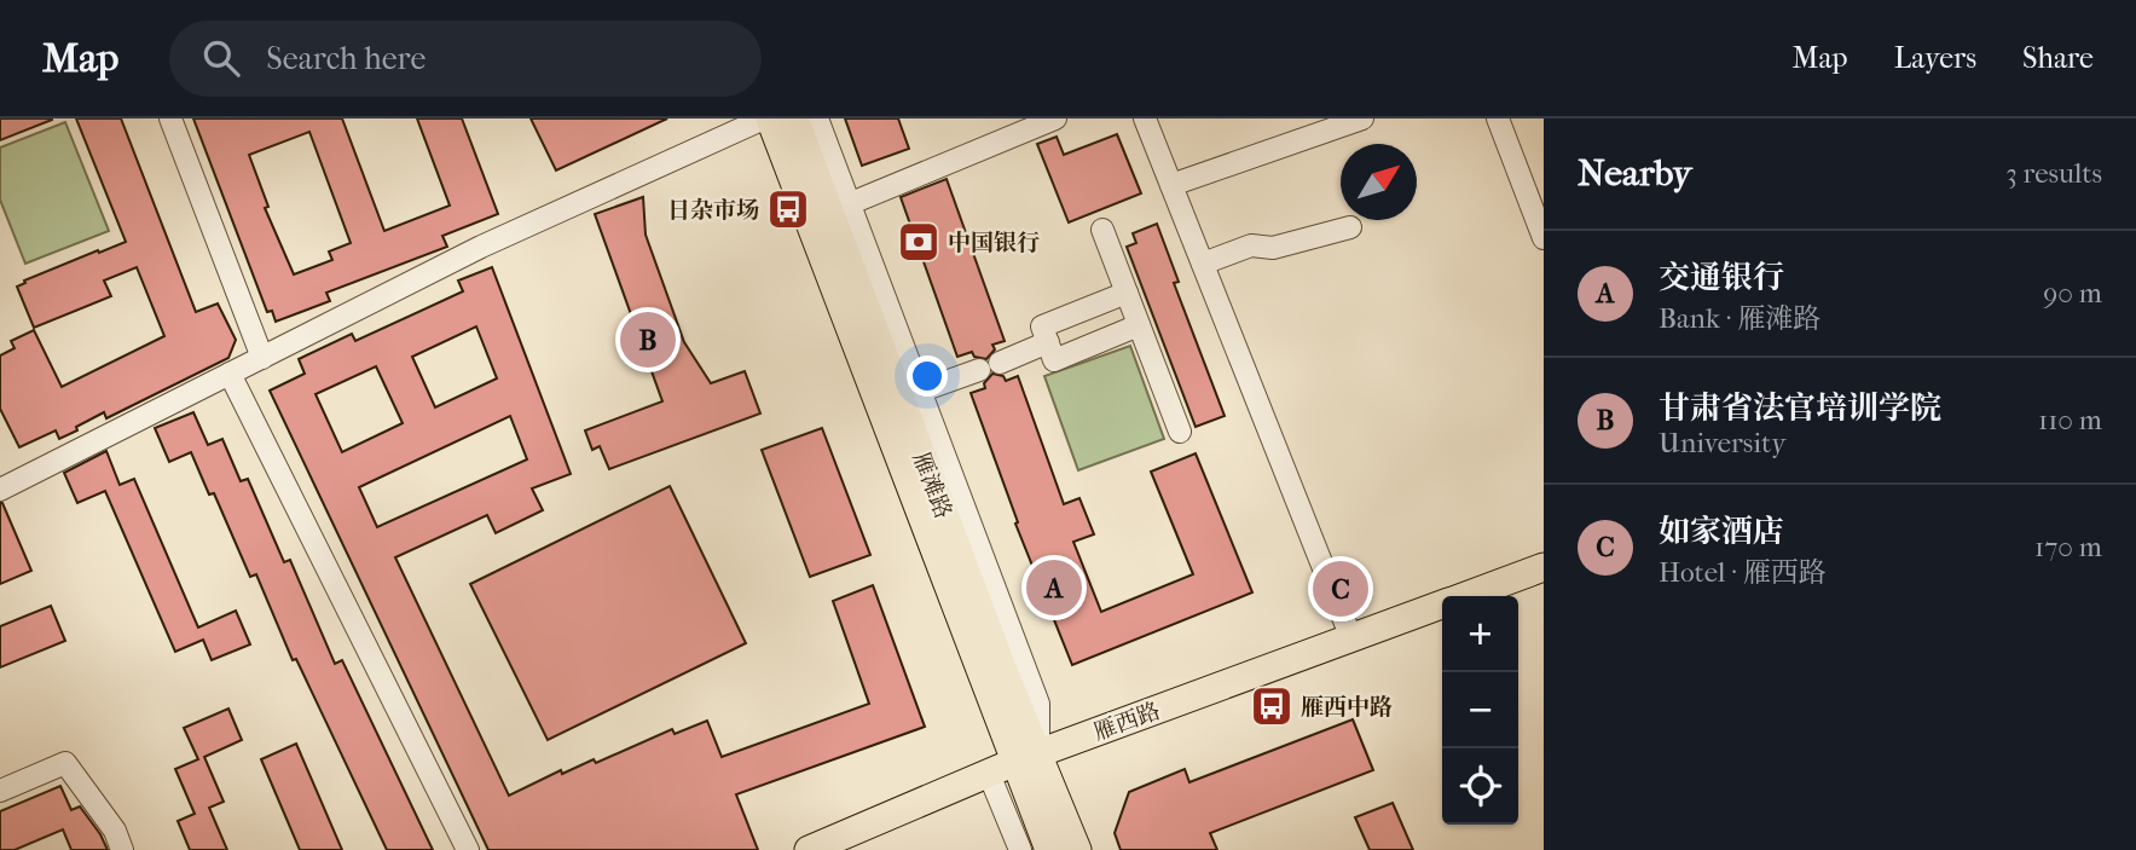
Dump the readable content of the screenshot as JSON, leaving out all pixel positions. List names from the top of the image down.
{
  "streets": {
    "main road": ["雁滩路", "雁西路"]
  },
  "crossings": [
    ["雁滩路", "雁西路"]
  ],
  "places": {
    "bus stop": ["日杂市场", "雁西中路"],
    "bank": ["中国银行"]
  },
  "north": "top right",
  "page": {
    "header": "Map",
    "search": "Search here",
    "nav": ["Map", "Layers", "Share"],
    "heading": ["Nearby", "3 results"],
    "list": [
      {
        "mark": "A",
        "name": "交通银行",
        "note": "Bank · 雁滩路",
        "value": "90 m"
      },
      {
        "mark": "B",
        "name": "甘肃省法官培训学院",
        "note": "University",
        "value": "110 m"
      },
      {
        "mark": "C",
        "name": "如家酒店",
        "note": "Hotel · 雁西路",
        "value": "170 m"
      }
    ],
    "pins": ["B", "A", "C"],
    "map_buttons": ["+", "−"]
  }
}
